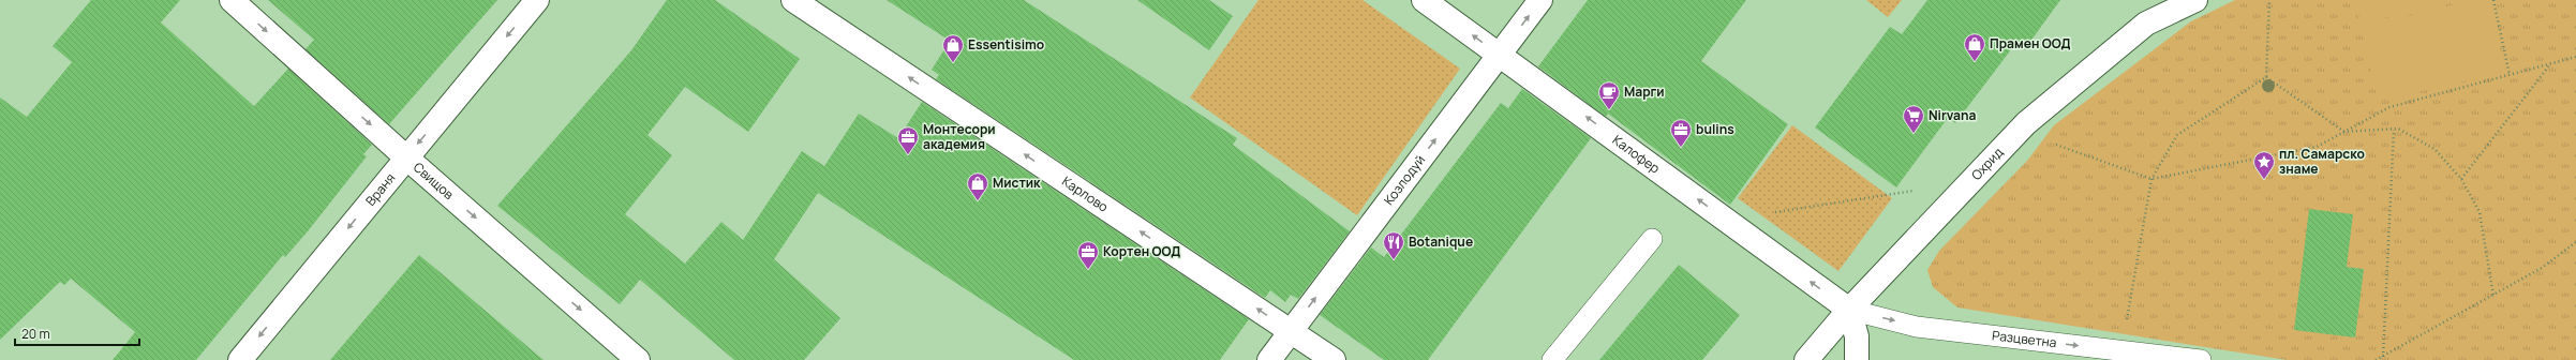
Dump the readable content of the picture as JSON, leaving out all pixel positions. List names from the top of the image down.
{
  "streets": {
    "street": [
      "Калофер",
      "Охрид",
      "Козлодуй",
      "Свищов",
      "Враня",
      "Карлово"
    ],
    "lane": ["Разцветна"]
  },
  "crossings": [
    ["Калофер", "Охрид"],
    ["Калофер", "Козлодуй"],
    ["Калофер", "Разцветна"],
    ["Охрид", "Разцветна"],
    ["Козлодуй", "Карлово"],
    ["Свищов", "Враня"]
  ],
  "one_way": [
    "Калофер",
    "Козлодуй",
    "Свищов",
    "Враня",
    "Карлово",
    "Разцветна"
  ],
  "places": {
    "shop": ["Прамен ООД", "Essentisimo", "Мистик"],
    "cafe": ["Марги"],
    "supermarket": ["Nirvana"],
    "office": ["bulins", "Монтесори академия", "Кортен ООД"],
    "place": ["пл. Самарско знаме"],
    "restaurant": ["Botanique"]
  },
  "scale_bar": "20 m"
}
